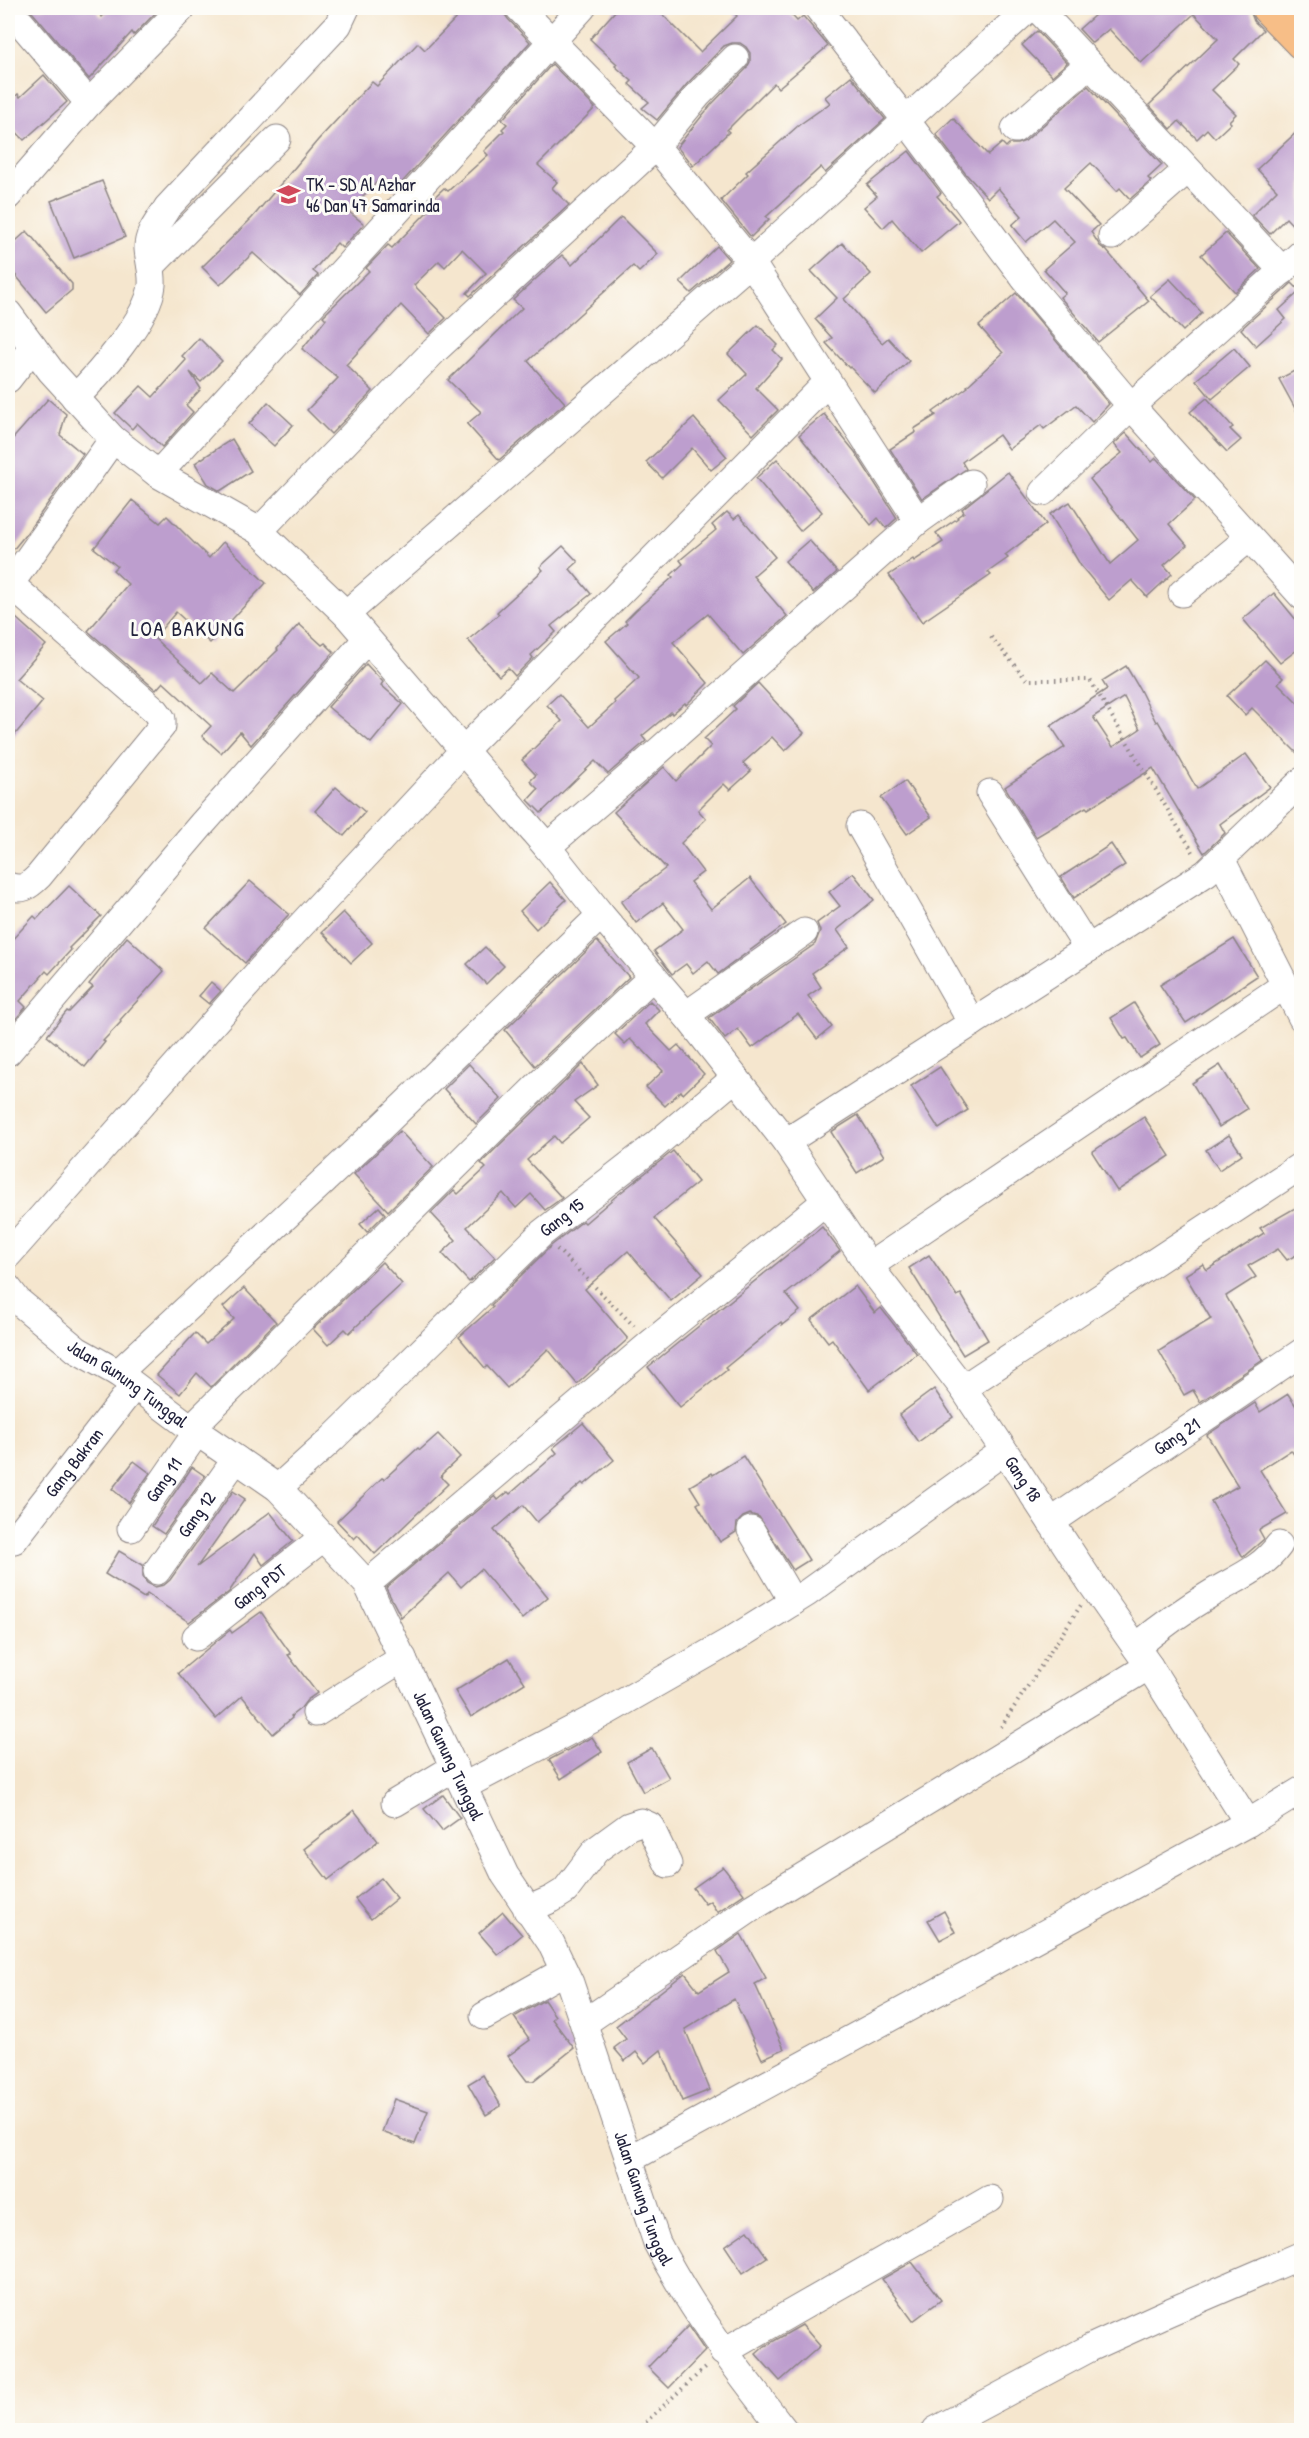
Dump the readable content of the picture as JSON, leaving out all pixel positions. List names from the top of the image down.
{
  "streets": {
    "street": [
      "Gang 15",
      "Jalan Gunung Tunggal",
      "Gang 21",
      "Gang Bakran",
      "Gang 18",
      "Gang 11",
      "Gang 12",
      "Gang PDT"
    ]
  },
  "crossings": [
    ["Gang 15", "Jalan Gunung Tunggal"],
    ["Gang 15", "Gang 18"],
    ["Jalan Gunung Tunggal", "Gang Bakran"],
    ["Jalan Gunung Tunggal", "Gang 11"],
    ["Jalan Gunung Tunggal", "Gang 12"],
    ["Jalan Gunung Tunggal", "Gang PDT"],
    ["Gang 21", "Gang 18"],
    ["Gang Bakran", "Gang 18"],
    ["Gang 18", "Gang 11"]
  ],
  "districts": ["LOA BAKUNG"],
  "places": {
    "school or university": ["TK - SD Al Azhar 46 Dan 47 Samarinda"]
  }
}
